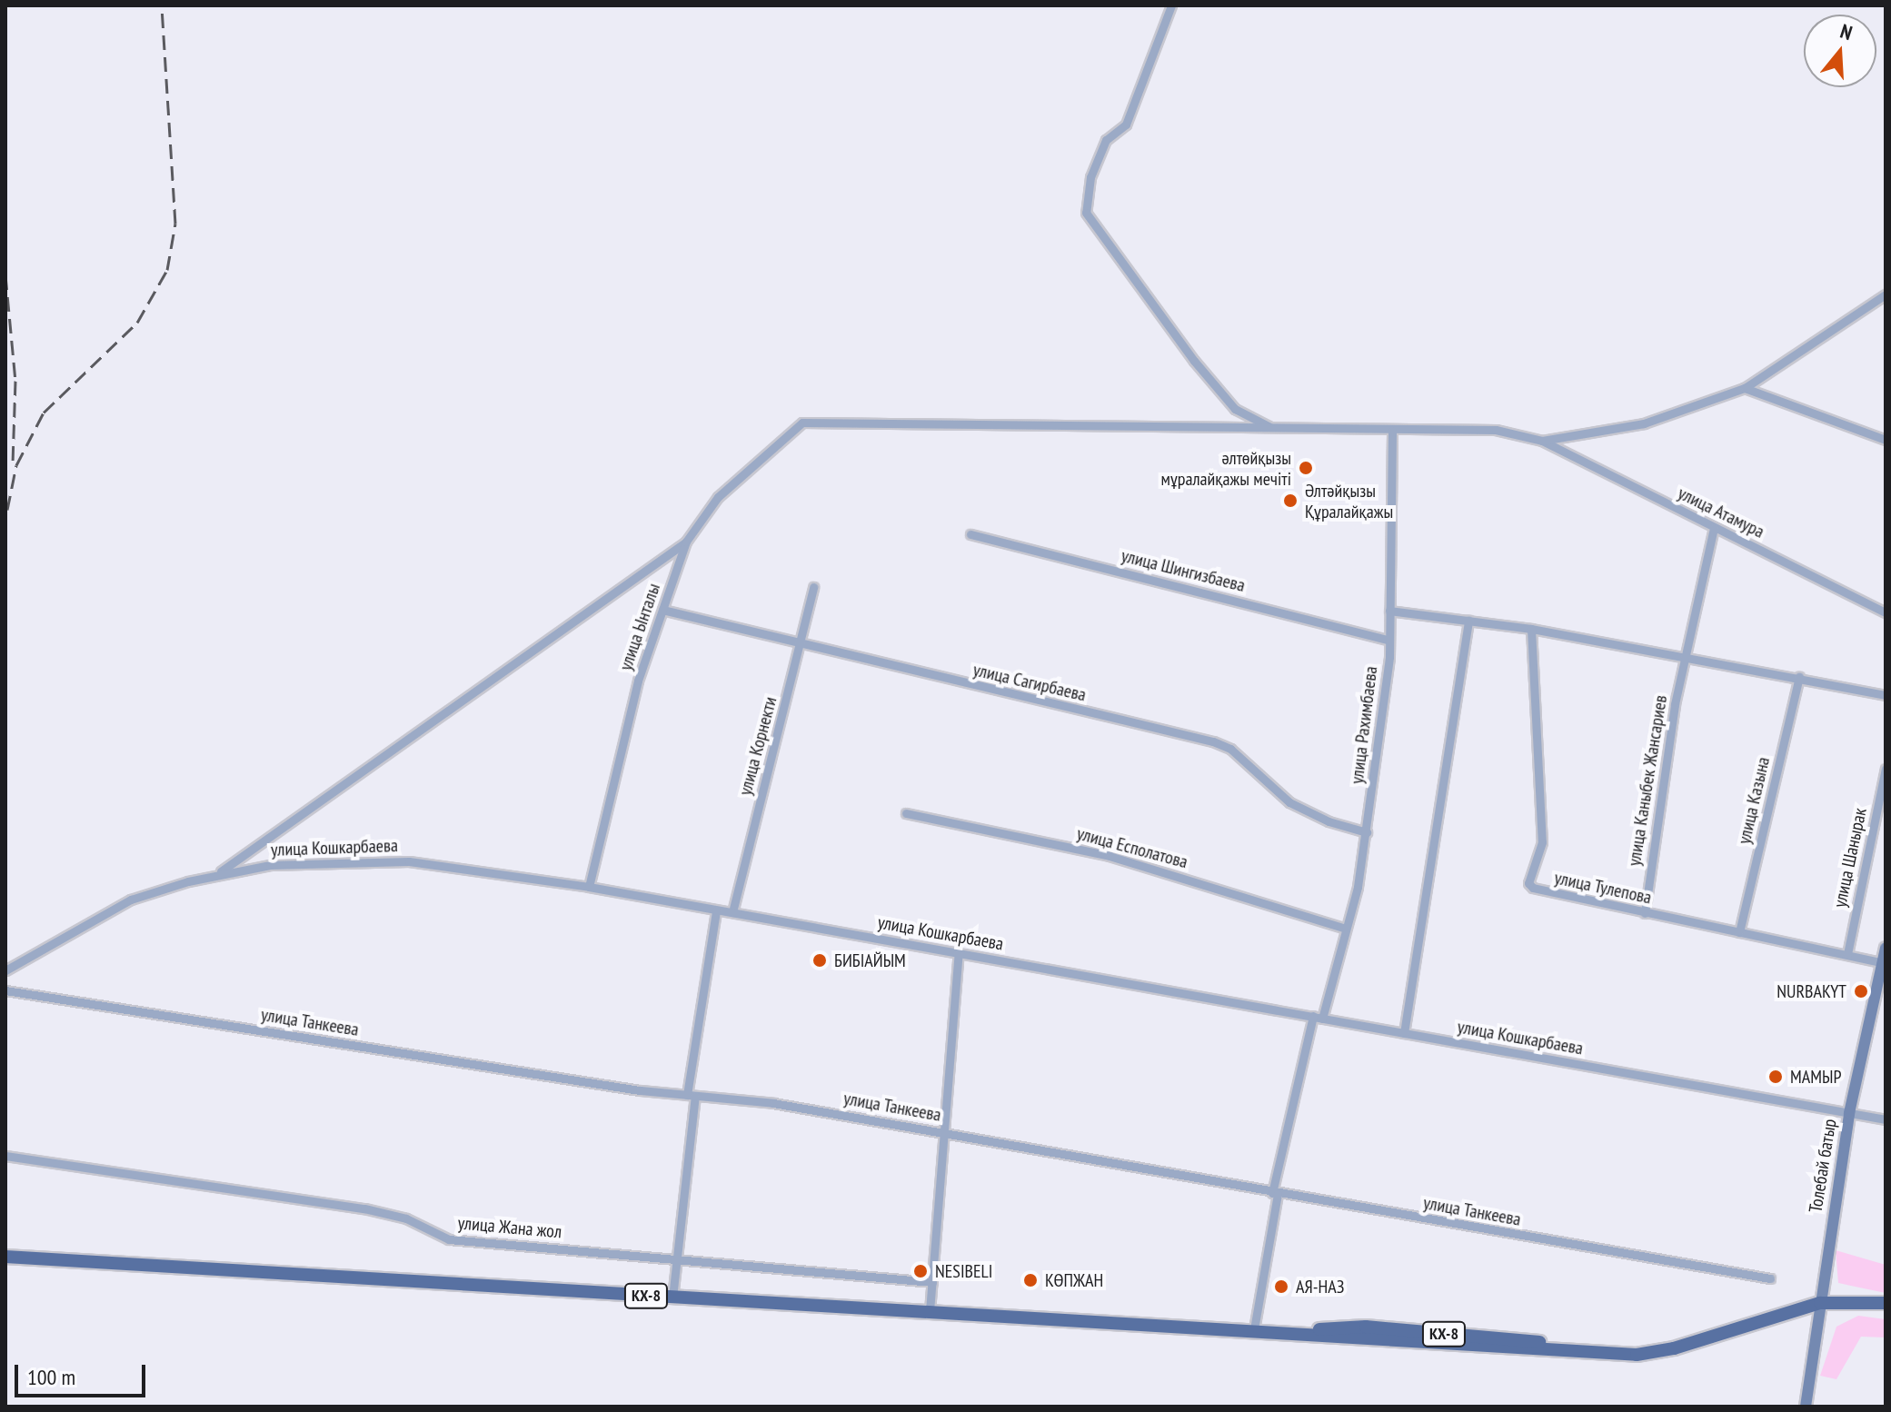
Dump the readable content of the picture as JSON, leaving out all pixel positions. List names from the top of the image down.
{
  "streets": {
    "main road": ["КХ-8"],
    "street": [
      "улица Атамура",
      "улица Шингизбаева",
      "улица Ынталы",
      "улица Сагирбаева",
      "улица Рахимбаева",
      "улица Корнекти",
      "улица Каныбек Жансариев",
      "улица Казына",
      "улица Кошкарбаева",
      "улица Есполатова",
      "улица Шанырак",
      "улица Тулепова",
      "улица Танкеева",
      "Толебай батыр",
      "улица Жана жол"
    ]
  },
  "crossings": [
    ["улица Атамура", "улица Каныбек Жансариев"],
    ["улица Шингизбаева", "улица Рахимбаева"],
    ["улица Ынталы", "улица Сагирбаева"],
    ["улица Ынталы", "улица Кошкарбаева"],
    ["улица Сагирбаева", "улица Рахимбаева"],
    ["улица Сагирбаева", "улица Корнекти"],
    ["улица Рахимбаева", "улица Кошкарбаева"],
    ["улица Рахимбаева", "улица Есполатова"],
    ["улица Рахимбаева", "улица Танкеева"],
    ["улица Рахимбаева", "КХ-8"],
    ["улица Корнекти", "улица Кошкарбаева"],
    ["улица Каныбек Жансариев", "улица Тулепова"],
    ["улица Казына", "улица Тулепова"],
    ["улица Кошкарбаева", "Толебай батыр"],
    ["улица Шанырак", "улица Тулепова"],
    ["улица Тулепова", "Толебай батыр"],
    ["Толебай батыр", "КХ-8"]
  ],
  "places": [
    "әлтөйқызы мұралайқажы мечіті",
    "Әлтәйқызы Құралайқажы",
    "БИБІАЙЫМ",
    "NURBAKYT",
    "МАМЫР",
    "NESIBELI",
    "КӨПЖАН",
    "АЯ-НАЗ"
  ],
  "scale_bar": "100 m",
  "north": "top"
}
